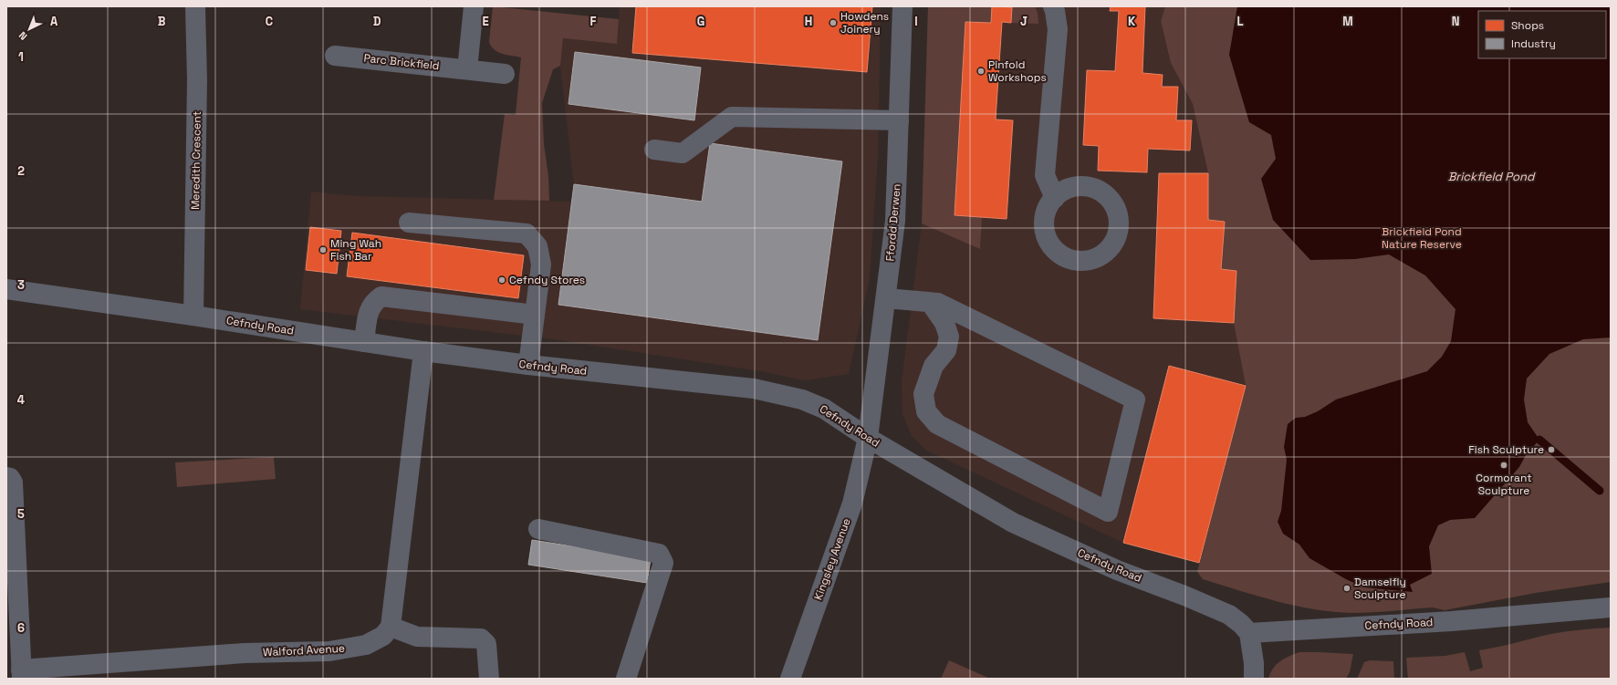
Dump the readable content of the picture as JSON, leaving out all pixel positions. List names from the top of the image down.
{
  "streets": {
    "street": [
      "Parc Brickfield",
      "Meredith Crescent",
      "Ffordd Derwen",
      "Cefndy Road",
      "Kingsley Avenue",
      "Walford Avenue"
    ]
  },
  "crossings": [
    ["Meredith Crescent", "Cefndy Road"],
    ["Ffordd Derwen", "Cefndy Road"],
    ["Ffordd Derwen", "Kingsley Avenue"],
    ["Cefndy Road", "Kingsley Avenue"]
  ],
  "water": ["Brickfield Pond"],
  "parks": ["Brickfield Pond Nature Reserve"],
  "places": [
    "Howdens Joinery",
    "Pinfold Workshops",
    "Ming Wah Fish Bar",
    "Cefndy Stores",
    "Fish Sculpture",
    "Cormorant Sculpture",
    "Damselfly Sculpture"
  ],
  "legend": ["Shops", "Industry"],
  "north": "bottom left",
  "grid": {
    "columns": [
      "A",
      "B",
      "C",
      "D",
      "E",
      "F",
      "G",
      "H",
      "I",
      "J",
      "K",
      "L",
      "M",
      "N"
    ],
    "rows": [
      "1",
      "2",
      "3",
      "4",
      "5",
      "6"
    ]
  }
}
